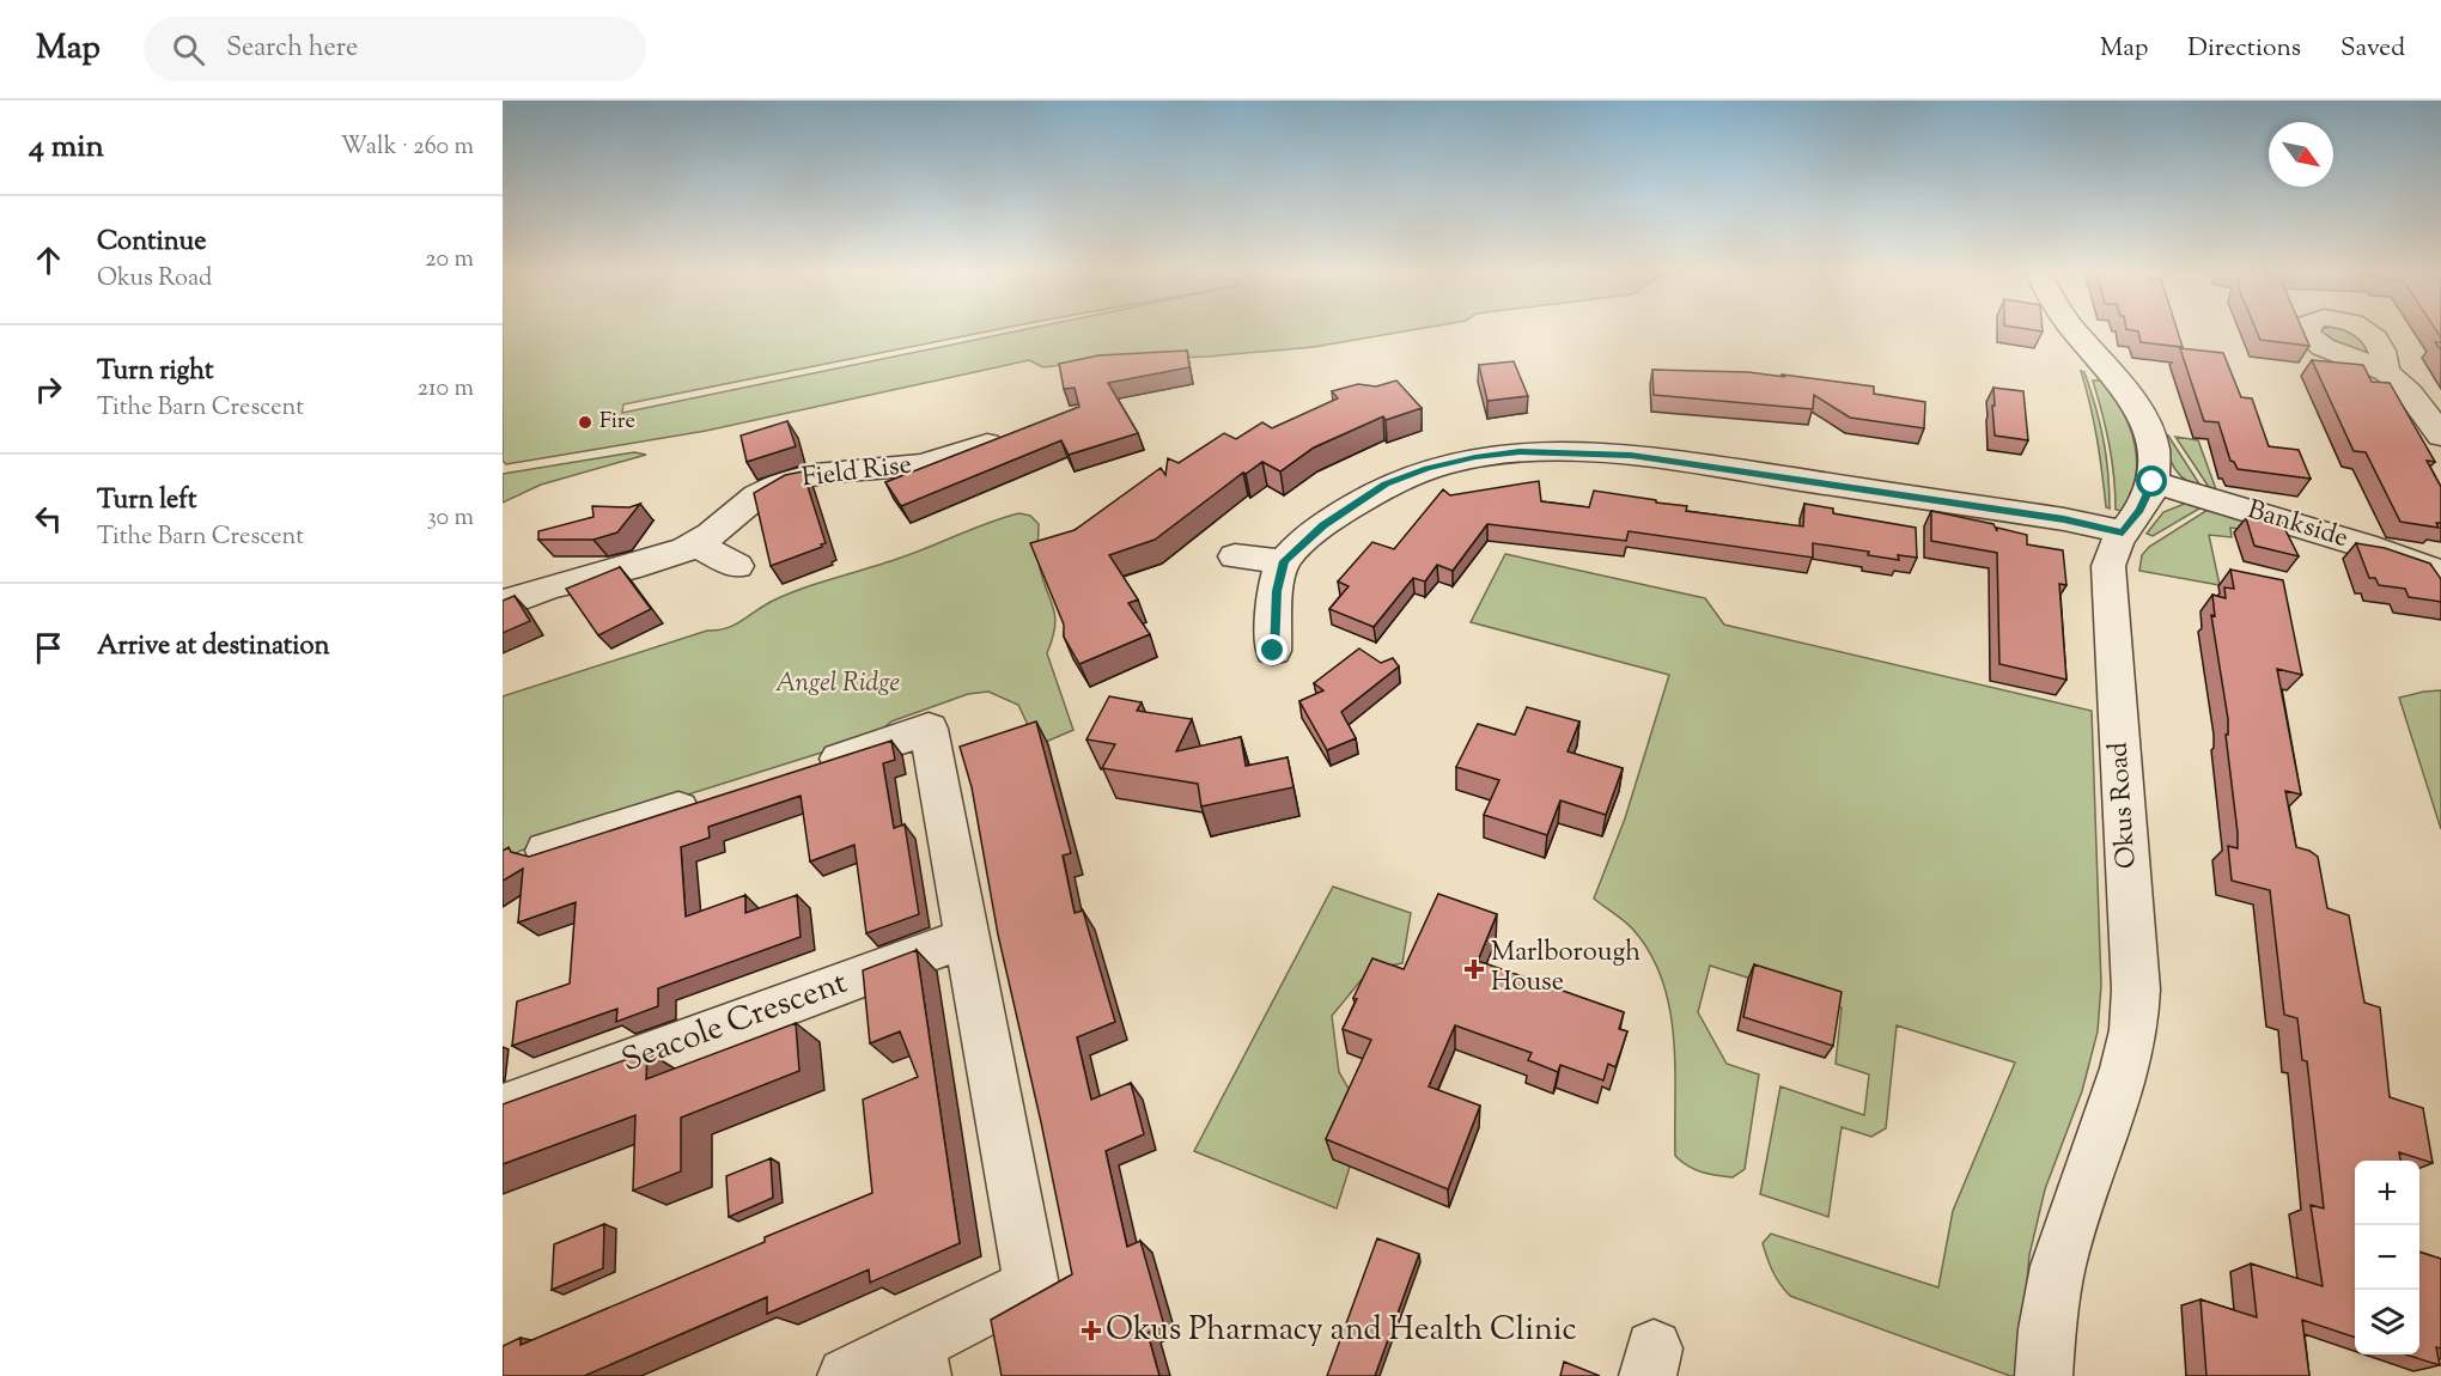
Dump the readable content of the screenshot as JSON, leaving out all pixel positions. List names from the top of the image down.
{
  "streets": {
    "street": [
      "Field Rise",
      "Bankside",
      "Okus Road",
      "Seacole Crescent"
    ]
  },
  "crossings": [
    ["Bankside", "Okus Road"]
  ],
  "parks": ["Angel Ridge"],
  "places": {
    "other": ["Fire"],
    "health": ["Marlborough House", "Okus Pharmacy and Health Clinic"]
  },
  "north": "bottom right",
  "page": {
    "header": "Map",
    "search": "Search here",
    "nav": ["Map", "Directions", "Saved"],
    "heading": ["4 min", "Walk · 260 m"],
    "list": [
      ["Continue", "Okus Road", "20 m"],
      ["Turn right", "Tithe Barn Crescent", "210 m"],
      ["Turn left", "Tithe Barn Crescent", "30 m"],
      "Arrive at destination"
    ],
    "map_buttons": ["+", "−"]
  }
}
